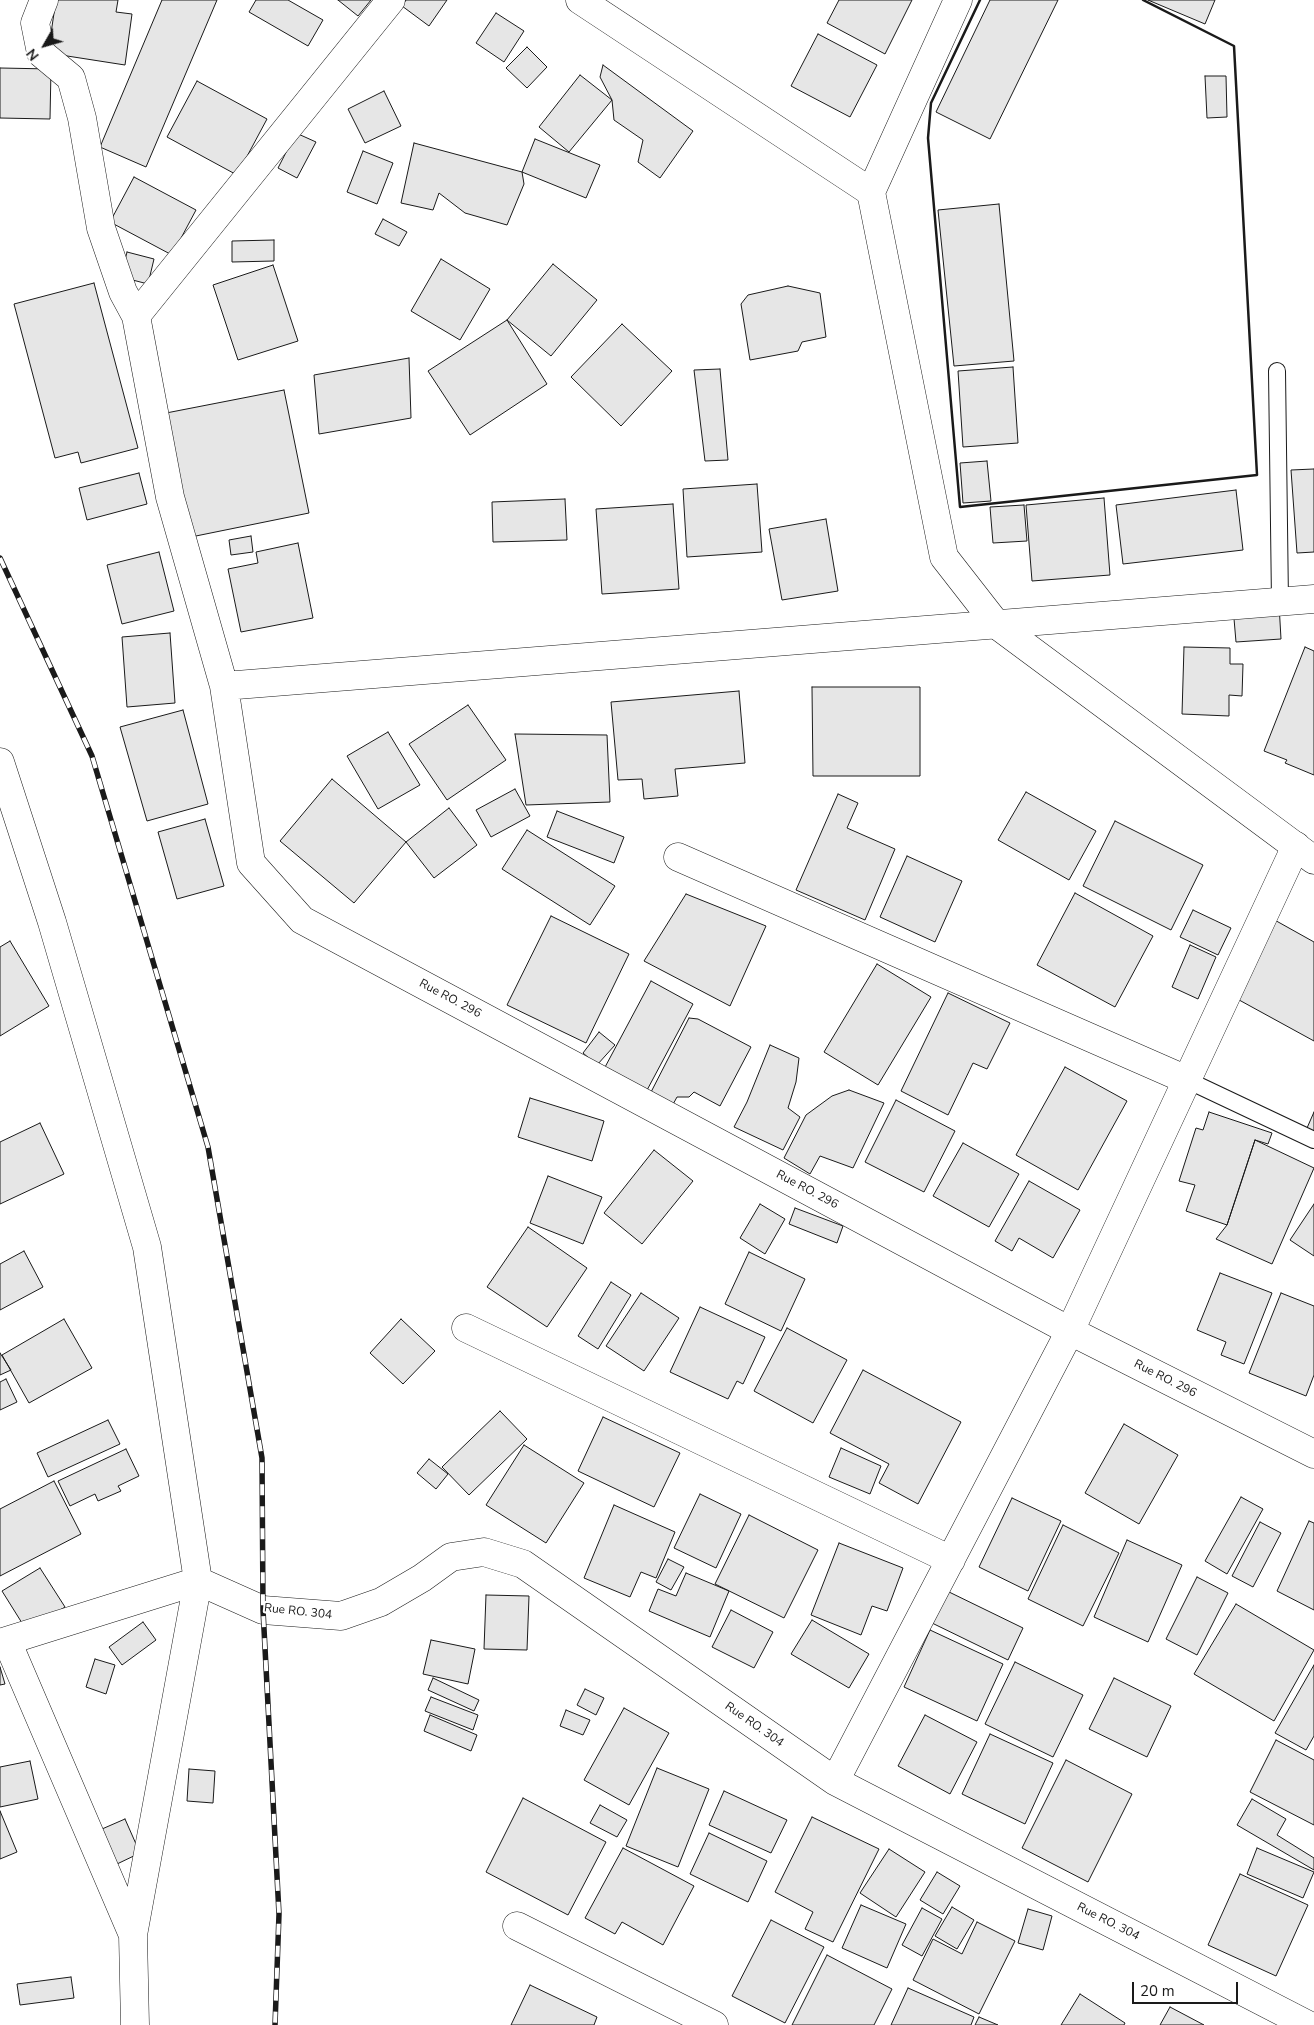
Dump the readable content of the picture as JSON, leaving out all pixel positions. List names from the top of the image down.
{
  "streets": {
    "street": ["Rue RO. 296", "Rue RO. 304"]
  },
  "scale_bar": "20 m",
  "north": "bottom left"
}
